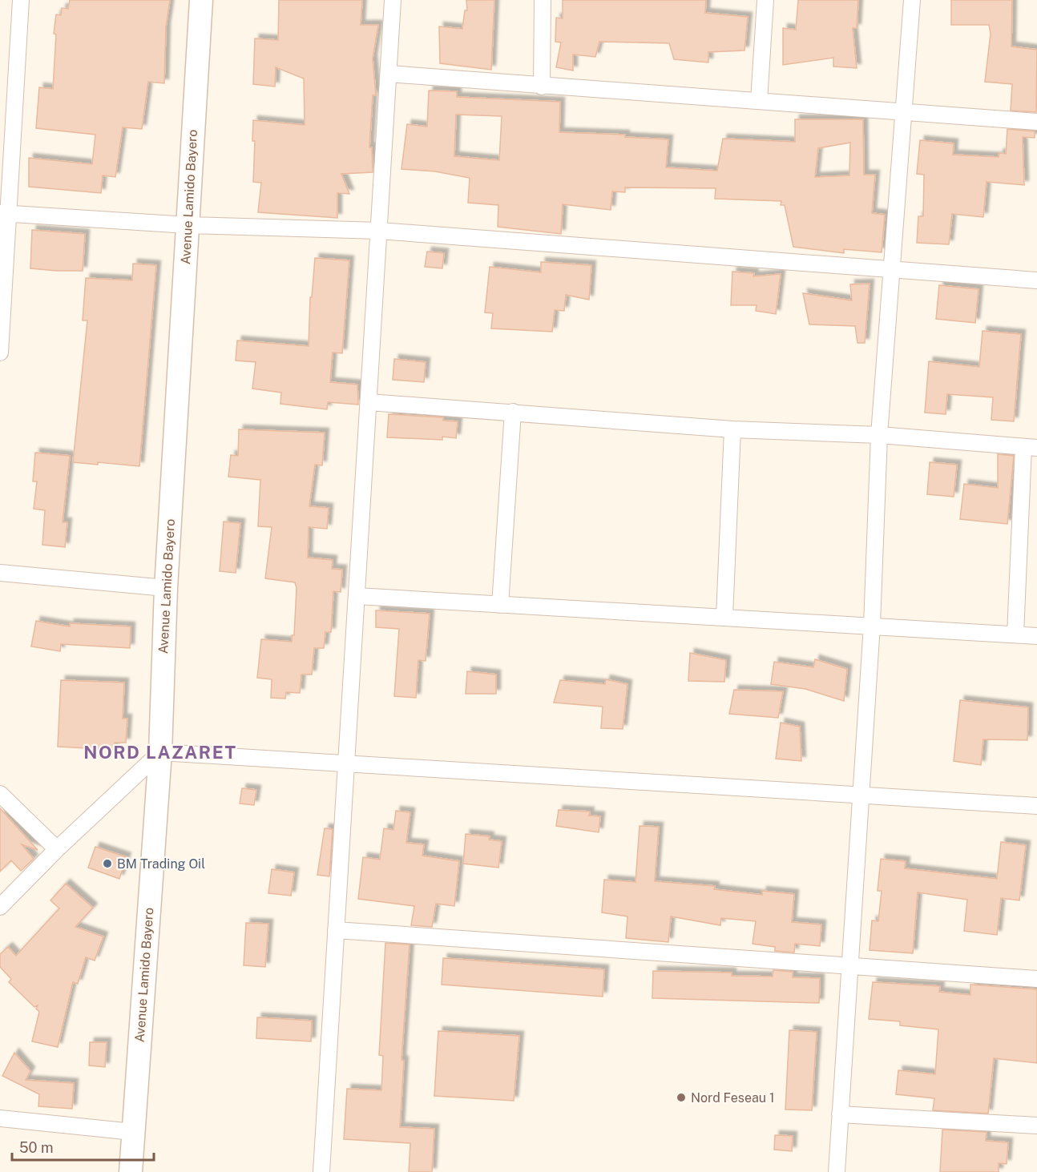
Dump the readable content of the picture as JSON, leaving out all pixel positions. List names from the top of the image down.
{
  "streets": {
    "street": ["Avenue Lamido Bayero"]
  },
  "districts": ["NORD LAZARET"],
  "places": ["BM Trading Oil", "Nord Feseau 1"],
  "scale_bar": "50 m"
}
